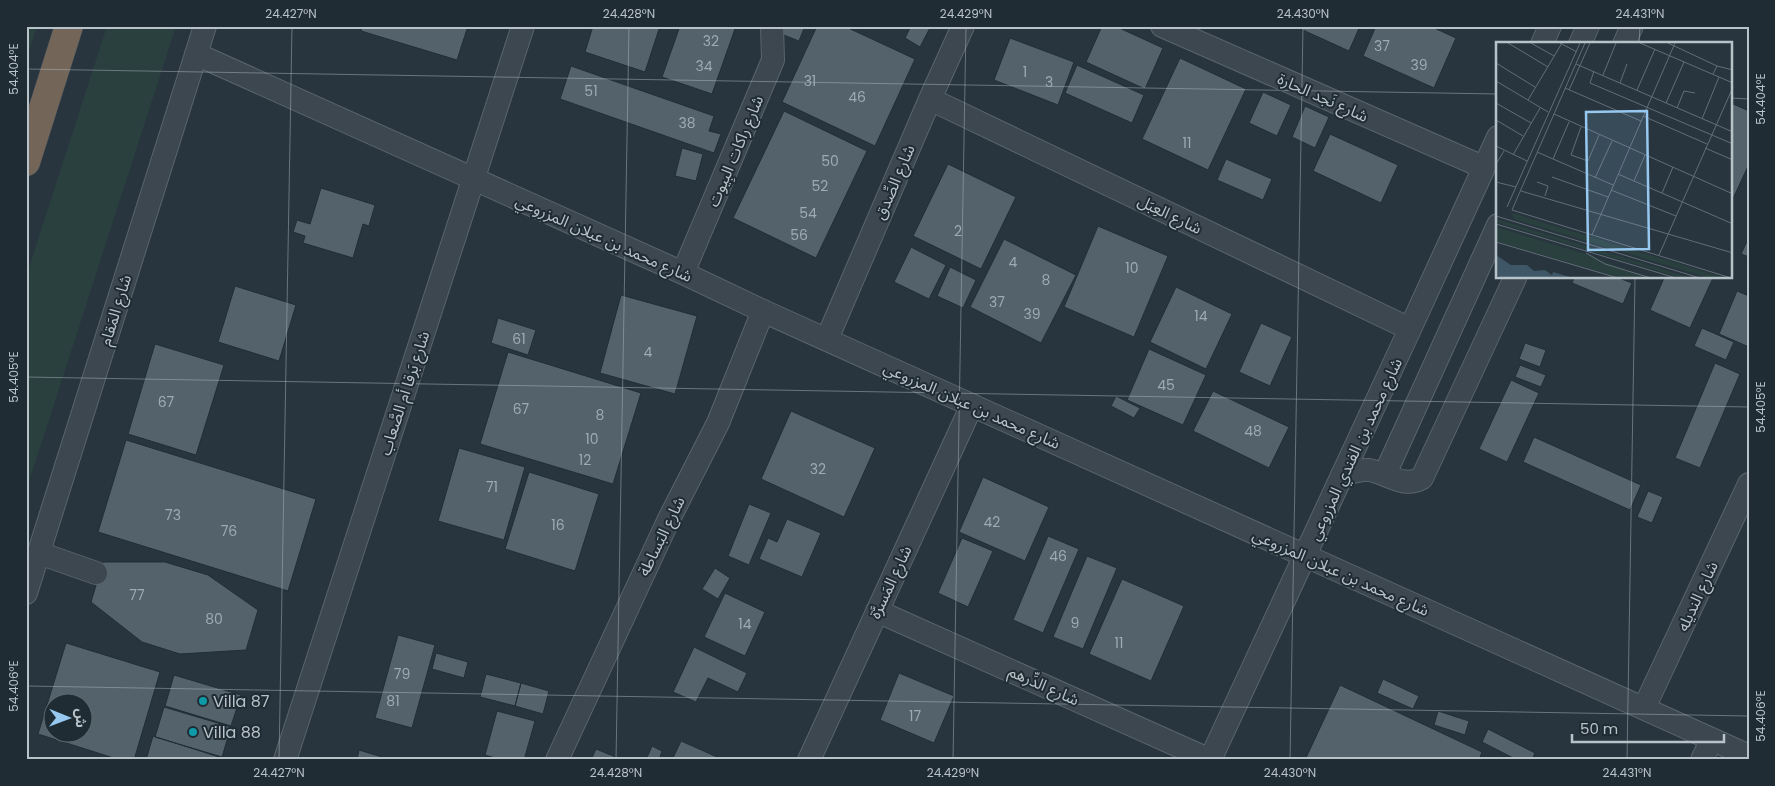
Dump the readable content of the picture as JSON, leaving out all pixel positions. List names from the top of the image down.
{
  "streets": {
    "street": [
      "شارع نَجد الحارة",
      "شارع راكات البِيوت",
      "شارع الصِّدق",
      "شارع العِبَل",
      "شارع محمد بن عبلان المزروعي",
      "شارع المَقام",
      "شارع بَرقا أم الصَّعاب",
      "شارع محمد بن الفندي المزروعي",
      "شارع البَساطة",
      "شارع المَسرَّة",
      "شارع النديله",
      "شارع الدِّرهم"
    ]
  },
  "crossings": [
    ["شارع نَجد الحارة", "شارع محمد بن الفندي المزروعي"],
    ["شارع راكات البِيوت", "شارع محمد بن عبلان المزروعي"],
    ["شارع الصِّدق", "شارع العِبَل"],
    ["شارع الصِّدق", "شارع محمد بن عبلان المزروعي"],
    ["شارع العِبَل", "شارع محمد بن الفندي المزروعي"],
    ["شارع محمد بن عبلان المزروعي", "شارع المَقام"],
    ["شارع محمد بن عبلان المزروعي", "شارع بَرقا أم الصَّعاب"],
    ["شارع محمد بن عبلان المزروعي", "شارع محمد بن الفندي المزروعي"],
    ["شارع محمد بن عبلان المزروعي", "شارع البَساطة"],
    ["شارع محمد بن عبلان المزروعي", "شارع المَسرَّة"],
    ["شارع محمد بن عبلان المزروعي", "شارع النديله"],
    ["شارع محمد بن الفندي المزروعي", "شارع الدِّرهم"],
    ["شارع المَسرَّة", "شارع الدِّرهم"]
  ],
  "places": ["Villa 87", "Villa 88"],
  "house_numbers": [
    "32",
    "37",
    "39",
    "34",
    "1",
    "31",
    "3",
    "51",
    "46",
    "38",
    "11",
    "50",
    "52",
    "54",
    "2",
    "56",
    "4",
    "10",
    "8",
    "37",
    "39",
    "14",
    "61",
    "4",
    "45",
    "67",
    "67",
    "8",
    "48",
    "10",
    "12",
    "32",
    "71",
    "73",
    "42",
    "16",
    "76",
    "46",
    "77",
    "80",
    "9",
    "14",
    "11",
    "79",
    "81",
    "17"
  ],
  "scale_bar": "50 m",
  "north": "right",
  "coordinates": [
    "24.427°N",
    "24.428°N",
    "24.429°N",
    "24.430°N",
    "24.431°N",
    "54.404°E",
    "54.405°E",
    "54.406°E"
  ]
}
